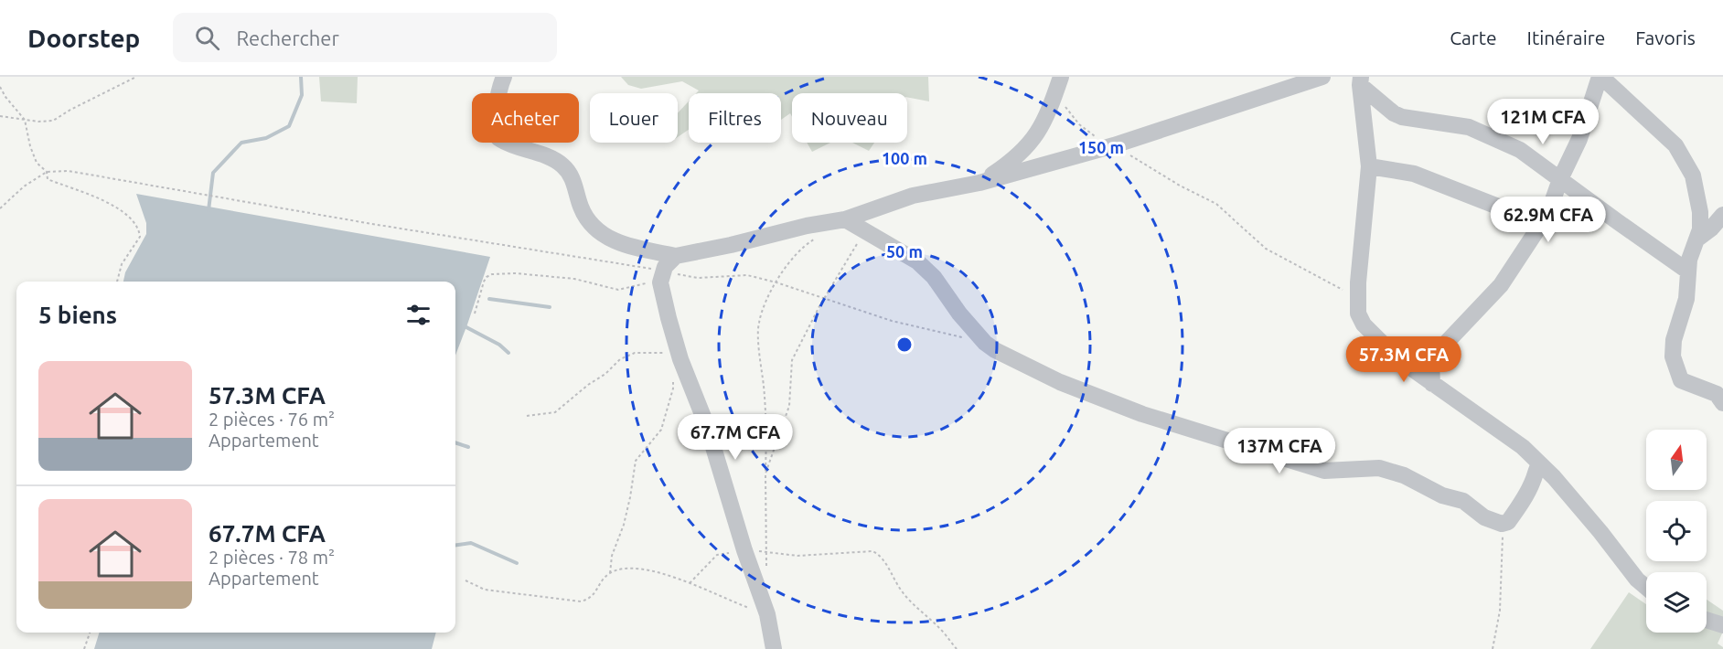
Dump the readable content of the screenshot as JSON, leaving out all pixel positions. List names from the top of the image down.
{
  "north": "top",
  "page": {
    "header": "Doorstep",
    "search": "Rechercher",
    "nav": ["Carte", "Itinéraire", "Favoris"],
    "chip": [
      "Acheter",
      "Louer",
      "Filtres",
      "Nouveau"
    ],
    "price": [
      "121M CFA",
      "62.9M CFA",
      "57.3M CFA",
      "67.7M CFA",
      "137M CFA"
    ],
    "heading": "5 biens",
    "list": [
      {
        "name": "57.3M CFA",
        "note": "2 pièces · 76 m² · Appartement"
      },
      {
        "name": "67.7M CFA",
        "note": "2 pièces · 78 m² · Appartement"
      }
    ]
  },
  "rings": ["150 m", "100 m", "50 m"]
}
